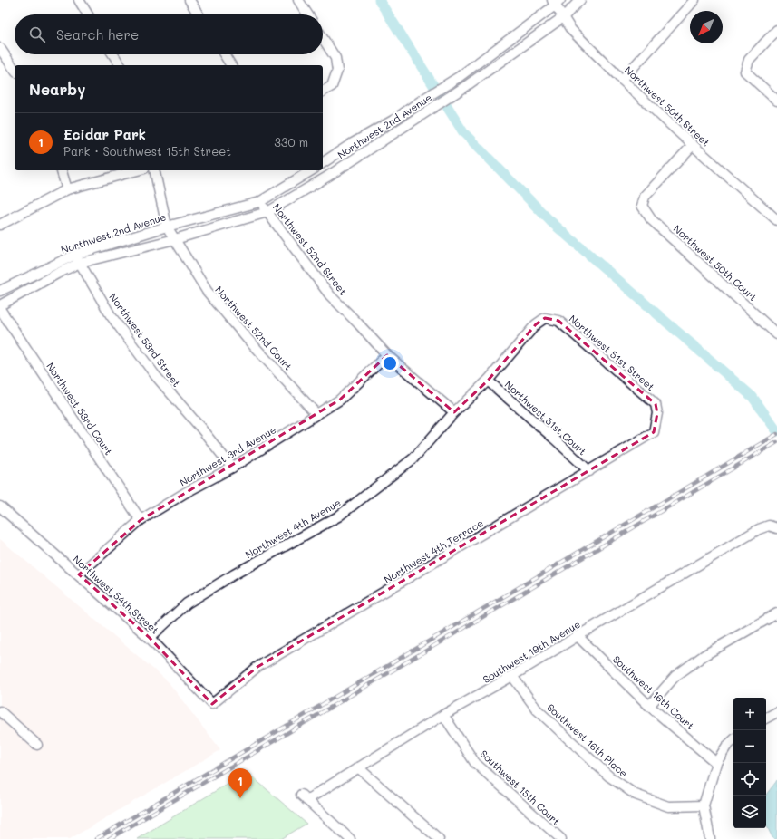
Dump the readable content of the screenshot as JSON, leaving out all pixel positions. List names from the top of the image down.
{
  "streets": {
    "street": [
      "Northwest 50th Street",
      "Northwest 2nd Avenue",
      "Northwest 52nd Street",
      "Northwest 50th Court",
      "Northwest 52nd Court",
      "Northwest 53rd Street",
      "Northwest 51st Street",
      "Northwest 53rd Court",
      "Northwest 51st Court",
      "Northwest 3rd Avenue",
      "Northwest 4th Avenue",
      "Northwest 4th Terrace",
      "Northwest 54th Street",
      "Southwest 19th Avenue",
      "Southwest 16th Court",
      "Southwest 16th Place",
      "Southwest 15th Court"
    ]
  },
  "crossings": [
    ["Northwest 50th Street", "Northwest 2nd Avenue"],
    ["Northwest 50th Street", "Northwest 50th Court"],
    ["Northwest 2nd Avenue", "Northwest 52nd Street"],
    ["Northwest 2nd Avenue", "Northwest 52nd Court"],
    ["Northwest 2nd Avenue", "Northwest 53rd Street"],
    ["Northwest 52nd Street", "Northwest 3rd Avenue"],
    ["Northwest 52nd Street", "Northwest 4th Avenue"],
    ["Northwest 52nd Court", "Northwest 3rd Avenue"],
    ["Northwest 53rd Street", "Northwest 3rd Avenue"],
    ["Northwest 51st Street", "Northwest 4th Avenue"],
    ["Northwest 51st Street", "Northwest 4th Terrace"],
    ["Northwest 53rd Court", "Northwest 3rd Avenue"],
    ["Northwest 51st Court", "Northwest 4th Avenue"],
    ["Northwest 51st Court", "Northwest 4th Terrace"],
    ["Northwest 3rd Avenue", "Northwest 54th Street"],
    ["Northwest 4th Avenue", "Northwest 54th Street"],
    ["Northwest 4th Terrace", "Northwest 54th Street"],
    ["Southwest 19th Avenue", "Southwest 16th Court"],
    ["Southwest 19th Avenue", "Southwest 16th Place"],
    ["Southwest 19th Avenue", "Southwest 15th Court"]
  ],
  "north": "bottom left",
  "page": {
    "search": "Search here",
    "heading": "Nearby",
    "list": [
      {
        "mark": "1",
        "name": "Ecidar Park",
        "note": "Park · Southwest 15th Street",
        "value": "330 m"
      }
    ],
    "map_buttons": ["+", "−"],
    "pins": "1"
  }
}
